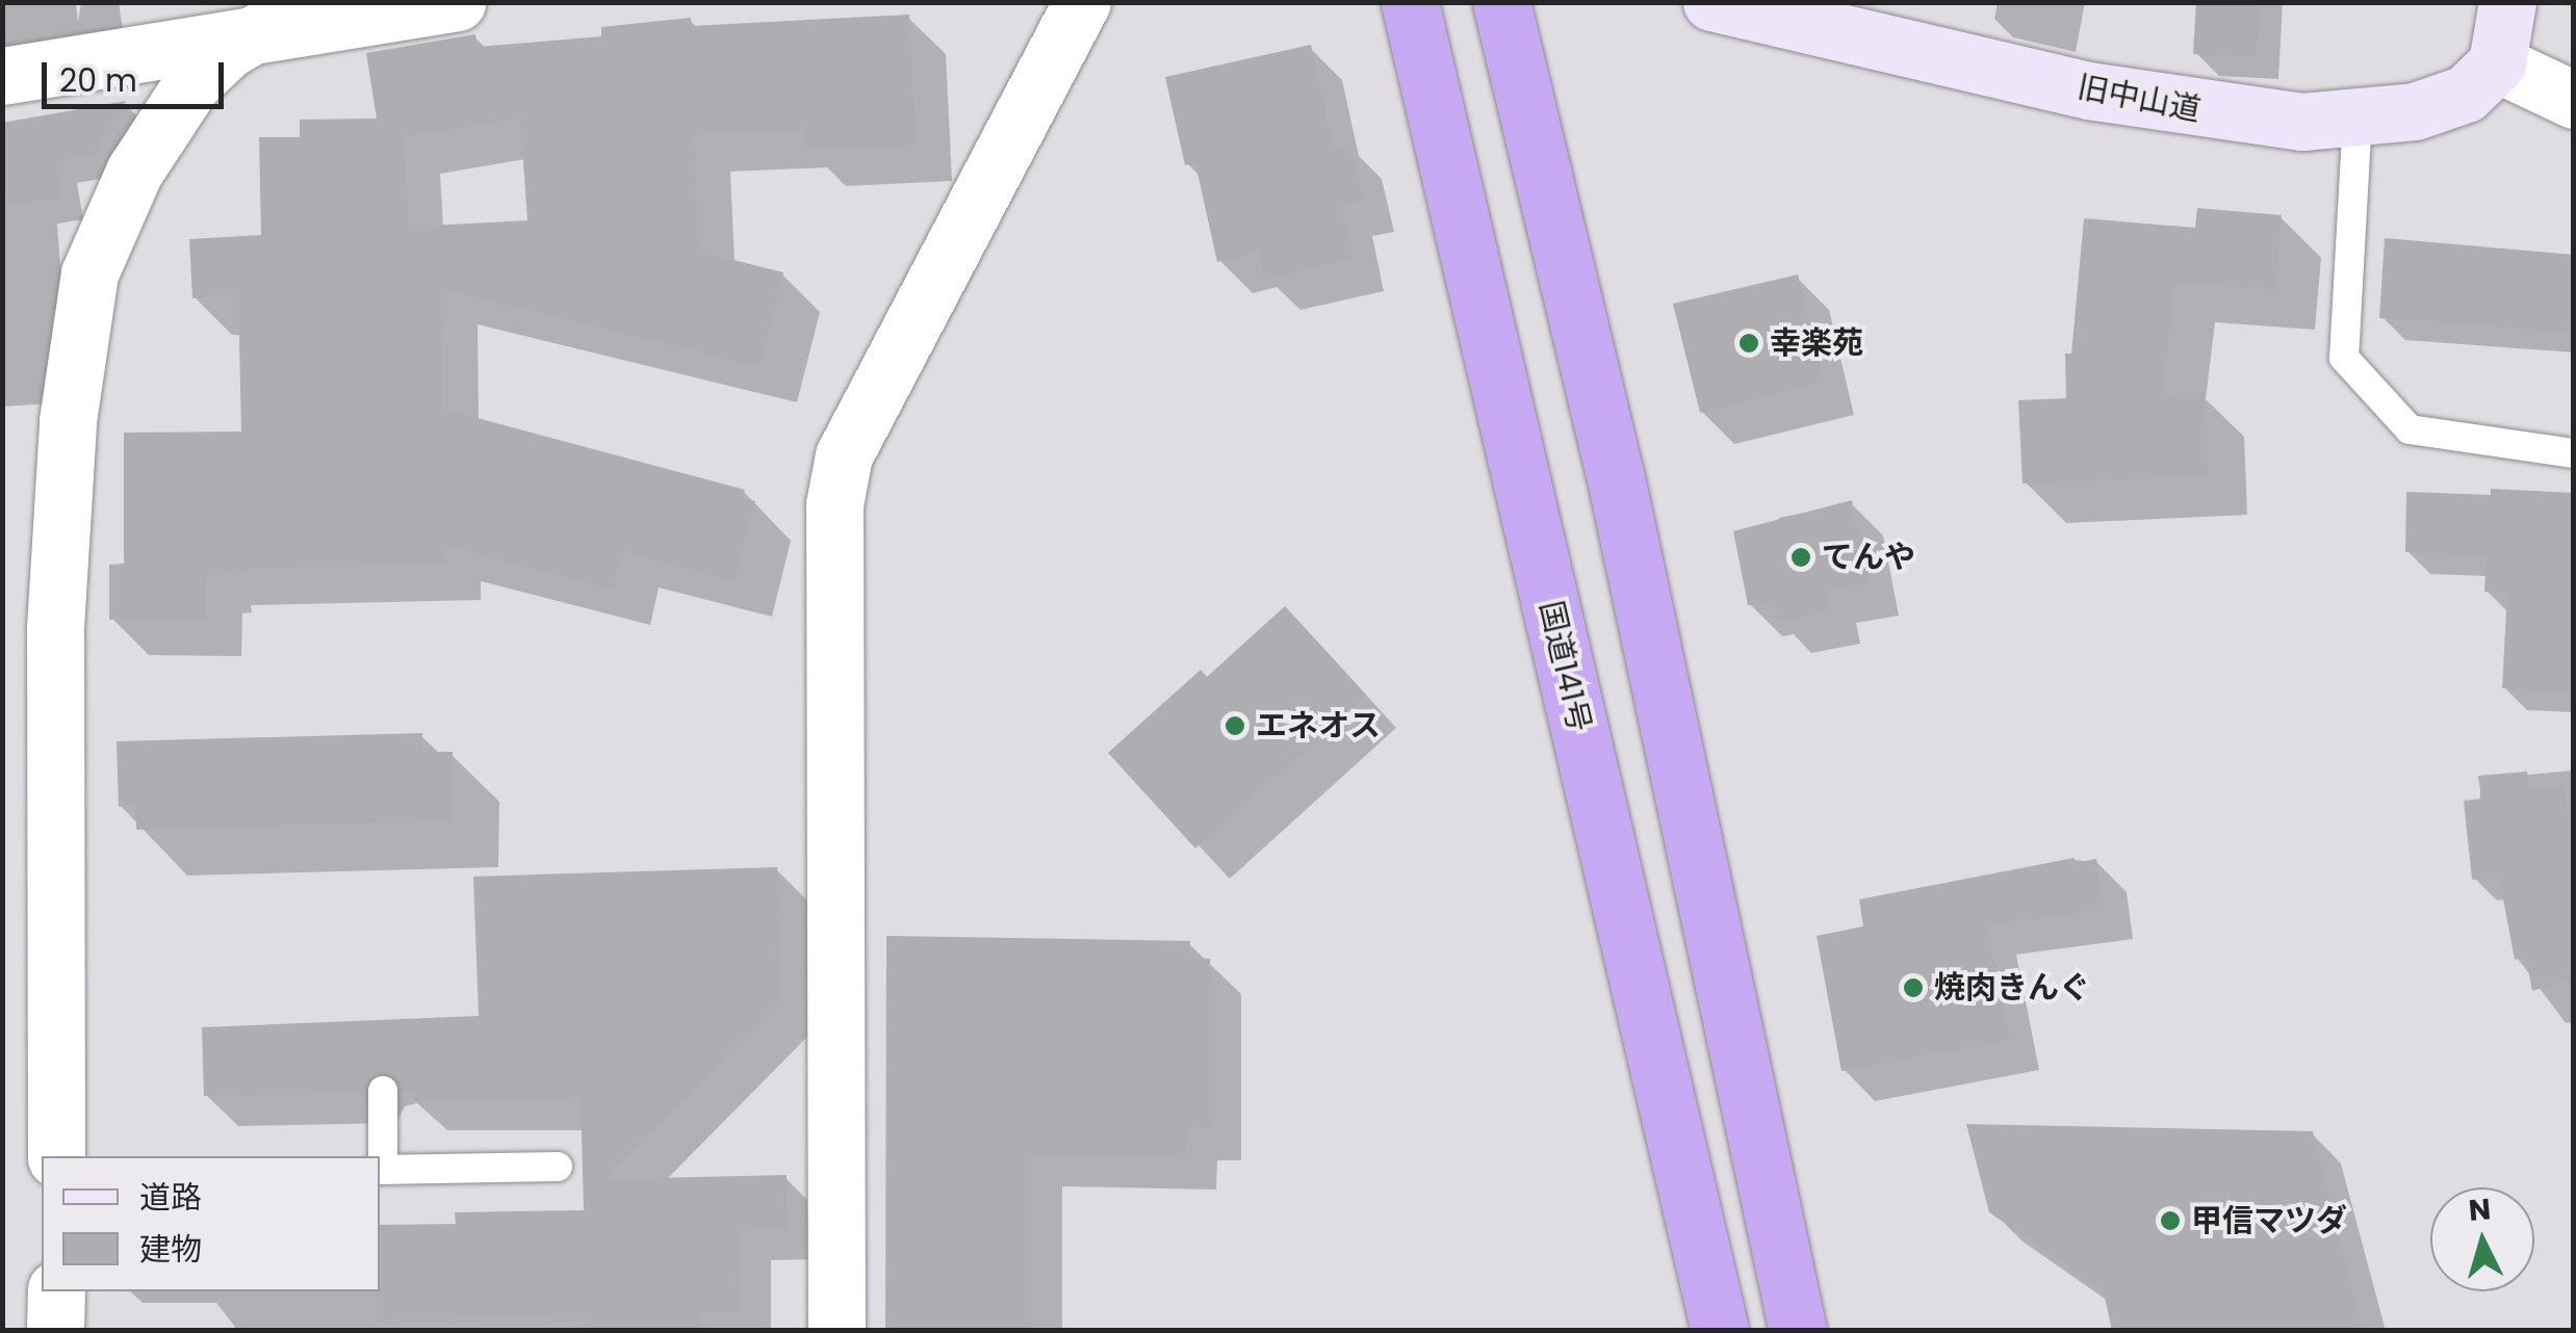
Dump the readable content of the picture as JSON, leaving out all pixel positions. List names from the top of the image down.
{
  "streets": {
    "highway": ["国道141号"],
    "main road": ["旧中山道"]
  },
  "places": [
    "幸楽苑",
    "てんや",
    "エネオス",
    "焼肉きんぐ",
    "甲信マツダ"
  ],
  "legend": ["道路", "建物"],
  "scale_bar": "20 m",
  "north": "top"
}
